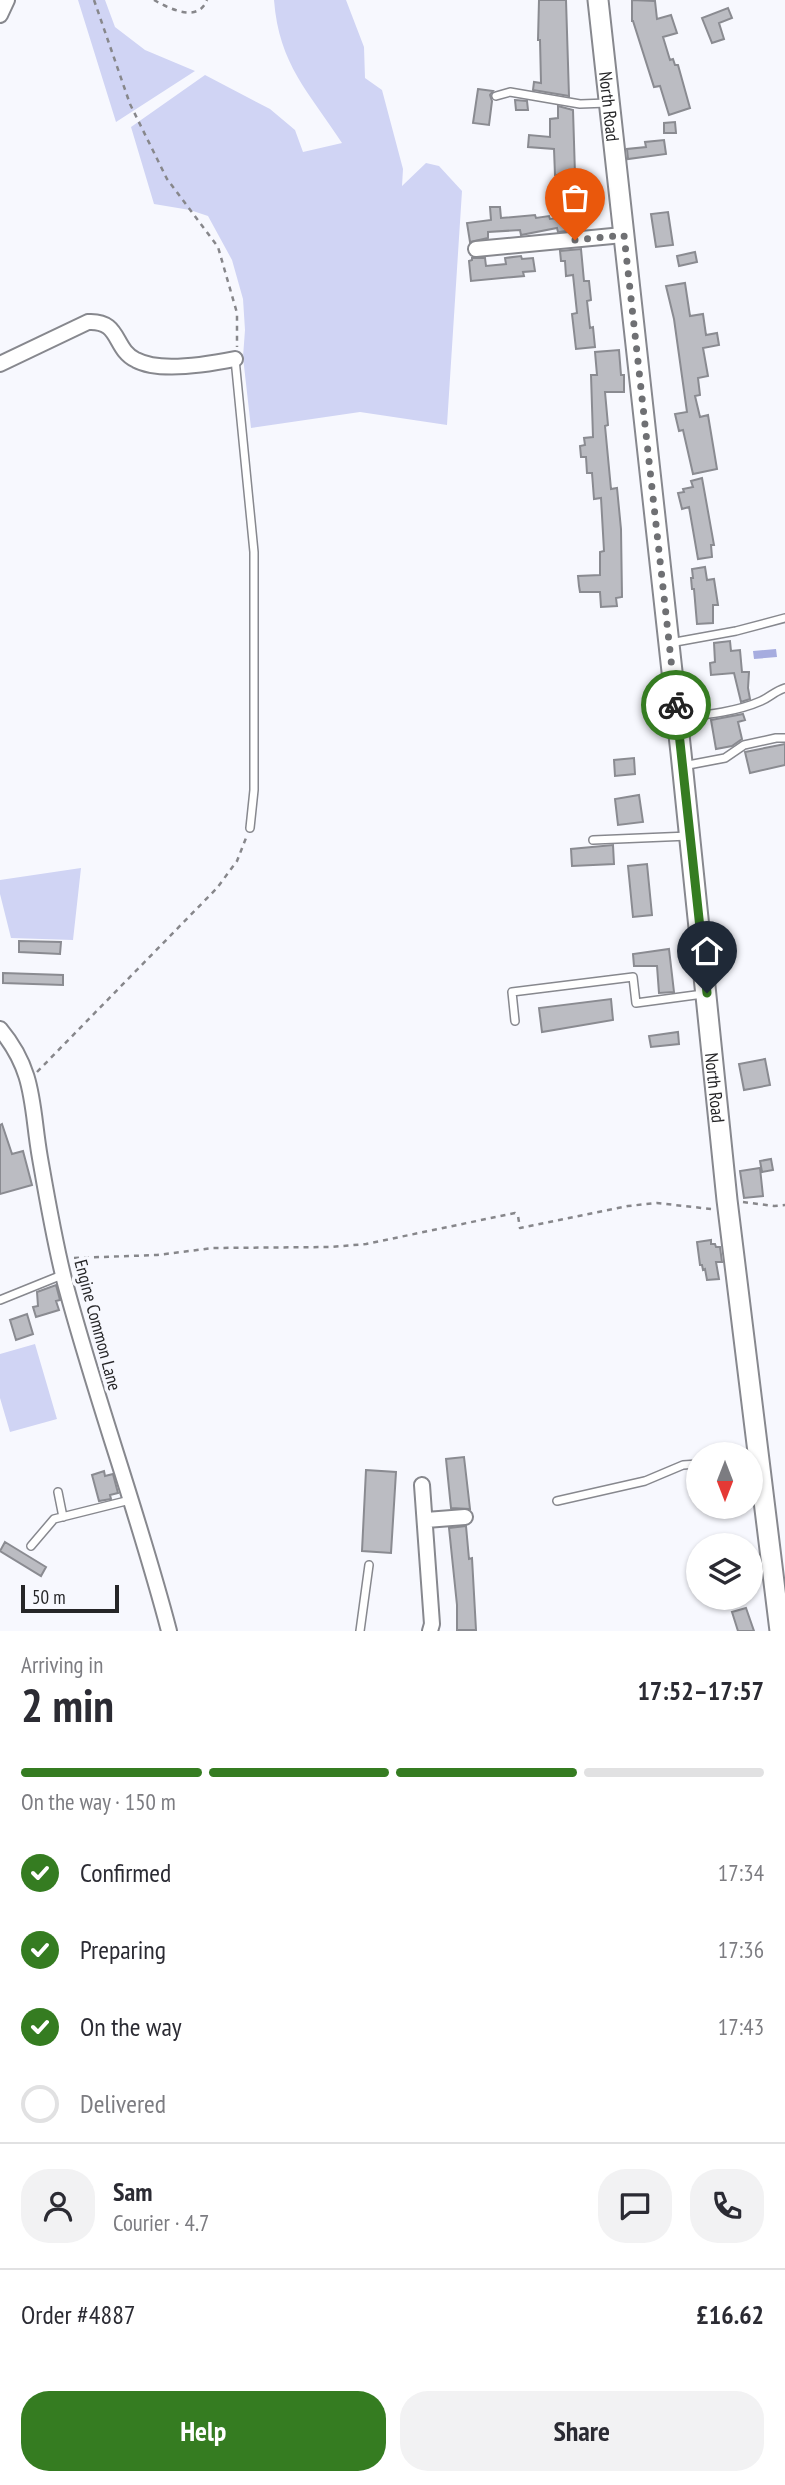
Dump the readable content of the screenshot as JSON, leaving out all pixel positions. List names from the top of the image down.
{
  "streets": {
    "street": ["North Road", "Engine Common Lane"]
  },
  "scale_bar": "50 m",
  "north": "bottom",
  "page": {
    "scale": "50 m",
    "heading": ["2 min", "Arriving in", "17:52–17:57"],
    "panel": [
      "Sam",
      "Courier · 4.7",
      "Order #4887",
      "£16.62"
    ],
    "bar": "On the way · 150 m",
    "list": [
      ["Confirmed", "17:34"],
      ["Preparing", "17:36"],
      ["On the way", "17:43"],
      "Delivered"
    ],
    "buttons": ["Help", "Share"]
  }
}
